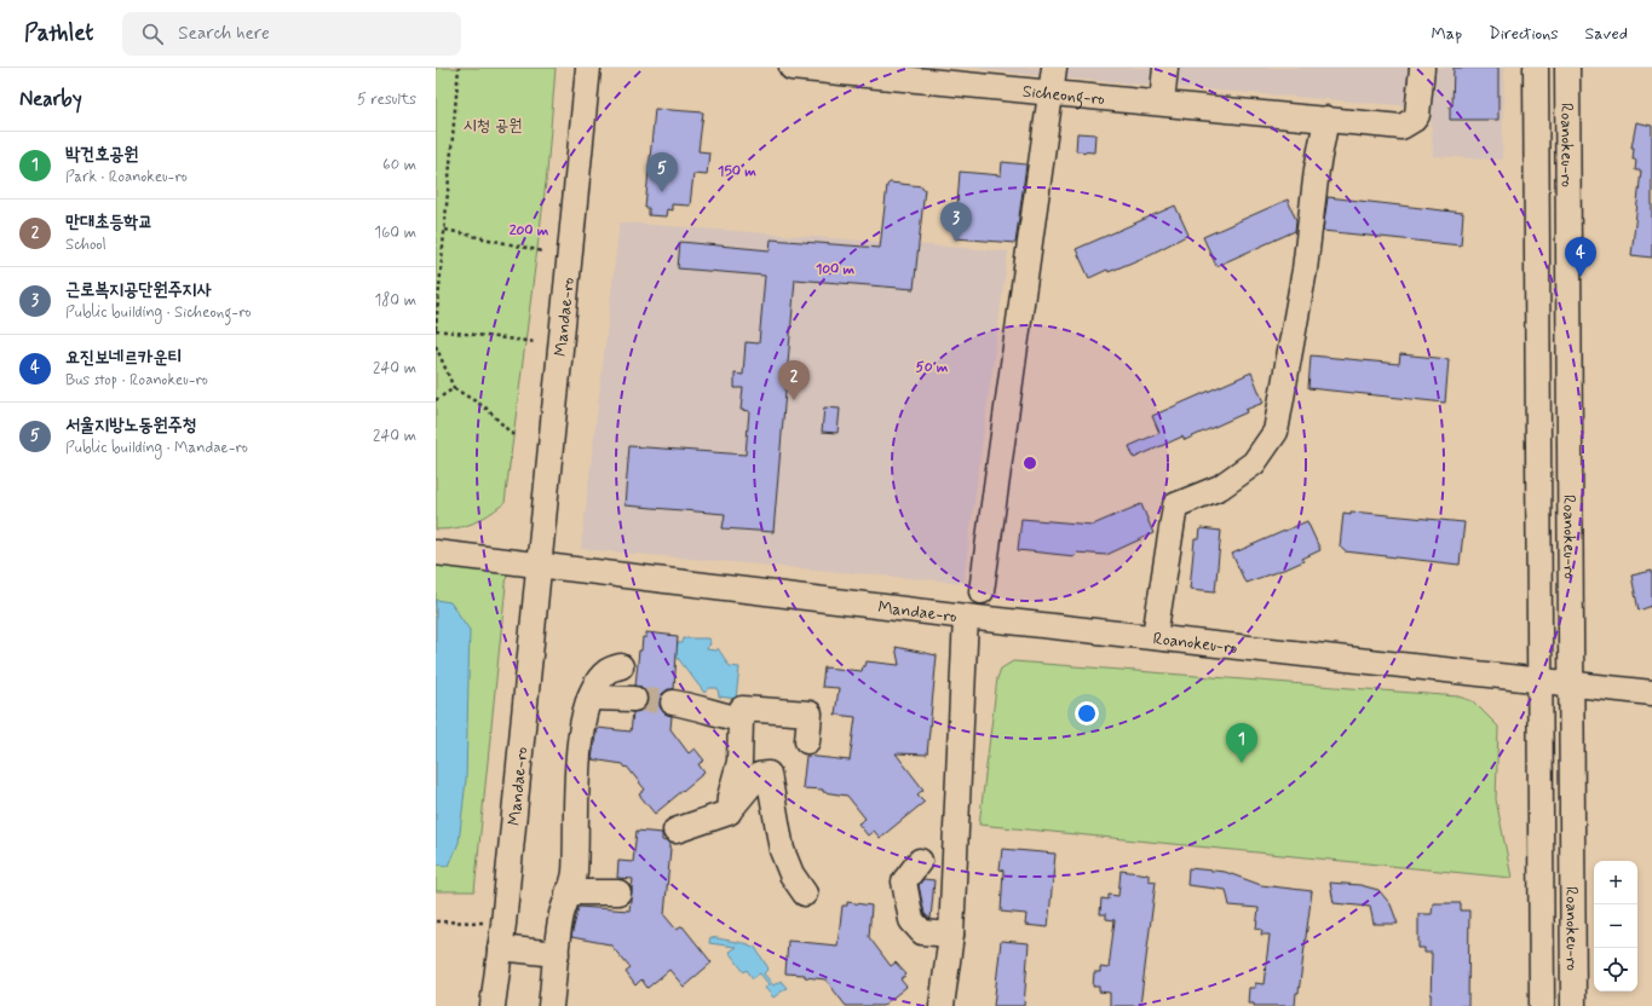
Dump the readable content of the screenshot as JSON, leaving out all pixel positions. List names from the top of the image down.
{
  "streets": {
    "street": ["Sicheong-ro", "Roanokeu-ro", "Mandae-ro"]
  },
  "crossings": [
    ["Roanokeu-ro", "Mandae-ro"]
  ],
  "parks": ["시청 공원"],
  "page": {
    "header": "Pathlet",
    "search": "Search here",
    "nav": ["Map", "Directions", "Saved"],
    "heading": ["Nearby", "5 results"],
    "list": [
      {
        "mark": "1",
        "name": "박건호공원",
        "note": "Park · Roanokeu-ro",
        "value": "60 m"
      },
      {
        "mark": "2",
        "name": "만대초등학교",
        "note": "School",
        "value": "160 m"
      },
      {
        "mark": "3",
        "name": "근로복지공단원주지사",
        "note": "Public building · Sicheong-ro",
        "value": "180 m"
      },
      {
        "mark": "4",
        "name": "요진보네르카운티",
        "note": "Bus stop · Roanokeu-ro",
        "value": "240 m"
      },
      {
        "mark": "5",
        "name": "서울지방노동원주청",
        "note": "Public building · Mandae-ro",
        "value": "240 m"
      }
    ],
    "pins": [
      "5",
      "3",
      "4",
      "2",
      "1"
    ],
    "map_buttons": ["+", "−"]
  },
  "rings": [
    "150 m",
    "200 m",
    "100 m",
    "50 m"
  ]
}
